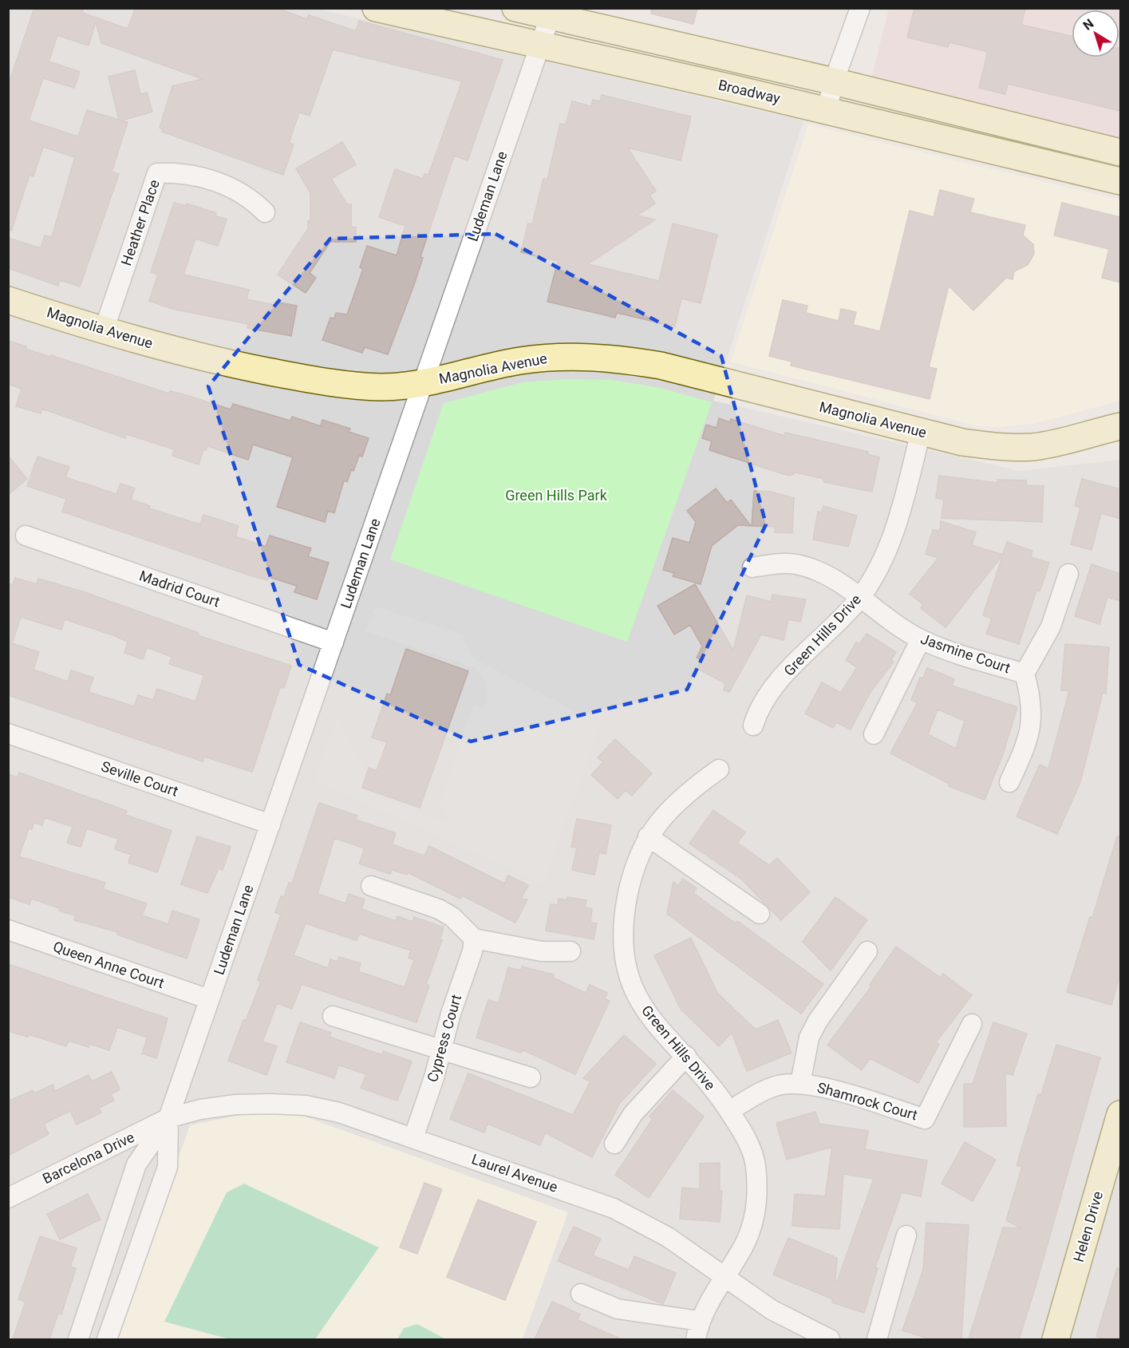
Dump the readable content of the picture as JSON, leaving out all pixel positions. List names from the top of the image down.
{
  "streets": {
    "street": [
      "Broadway",
      "Ludeman Lane",
      "Heather Place",
      "Magnolia Avenue",
      "Madrid Court",
      "Green Hills Drive",
      "Jasmine Court",
      "Seville Court",
      "Queen Anne Court",
      "Cypress Court",
      "Shamrock Court",
      "Barcelona Drive",
      "Laurel Avenue",
      "Helen Drive"
    ]
  },
  "crossings": [
    ["Broadway", "Ludeman Lane"],
    ["Ludeman Lane", "Magnolia Avenue"],
    ["Ludeman Lane", "Madrid Court"],
    ["Ludeman Lane", "Seville Court"],
    ["Ludeman Lane", "Queen Anne Court"],
    ["Ludeman Lane", "Barcelona Drive"],
    ["Ludeman Lane", "Laurel Avenue"],
    ["Heather Place", "Magnolia Avenue"],
    ["Magnolia Avenue", "Green Hills Drive"],
    ["Green Hills Drive", "Jasmine Court"],
    ["Green Hills Drive", "Shamrock Court"],
    ["Green Hills Drive", "Laurel Avenue"],
    ["Cypress Court", "Laurel Avenue"],
    ["Barcelona Drive", "Laurel Avenue"]
  ],
  "parks": ["Green Hills Park"],
  "north": "top left"
}
